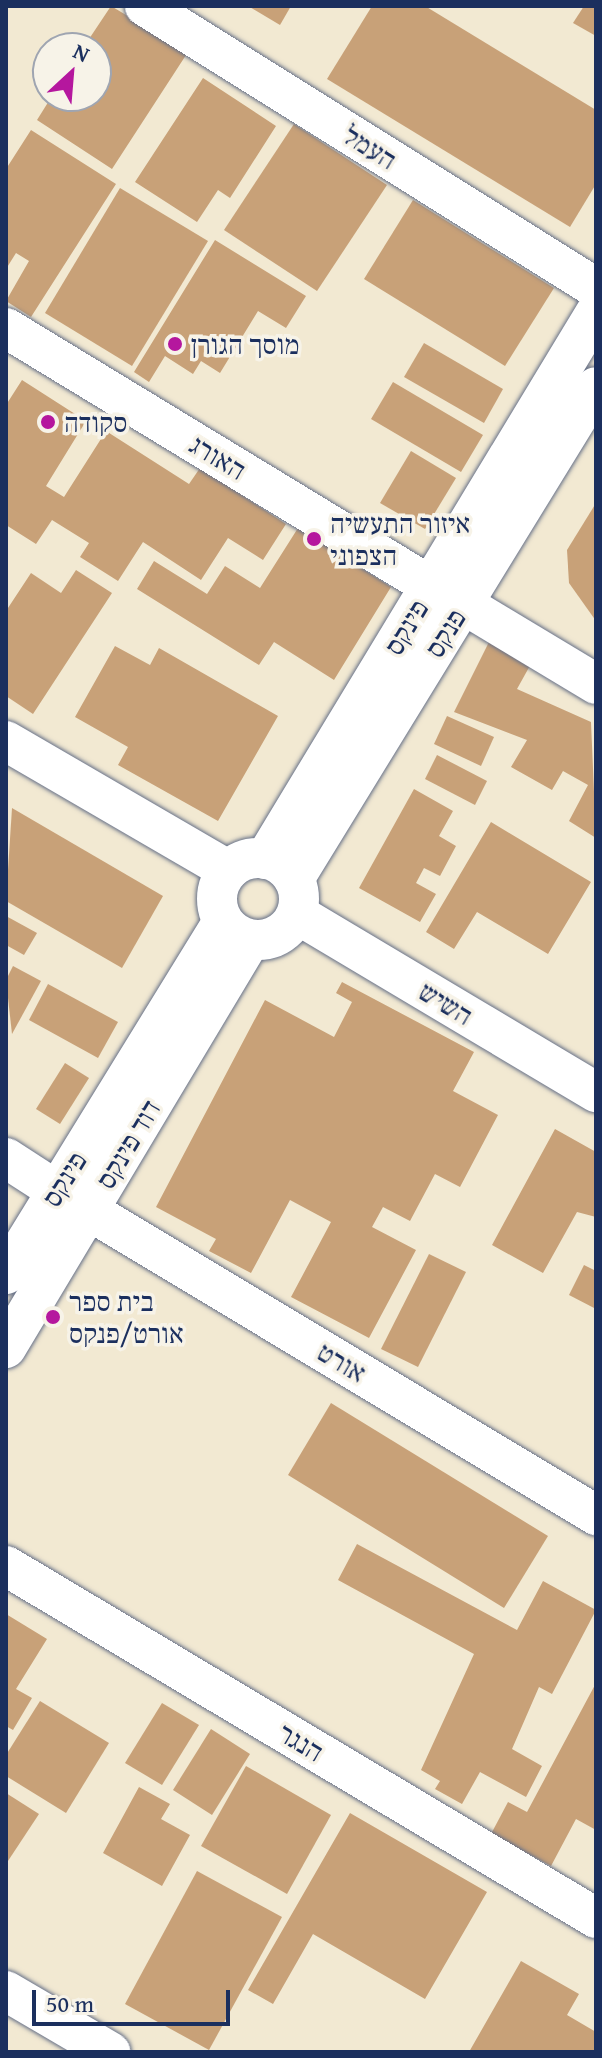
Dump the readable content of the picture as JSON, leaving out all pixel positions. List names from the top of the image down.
{
  "streets": {
    "street": [
      "העמל",
      "האורג",
      "פינקס",
      "פנקס",
      "השיש",
      "דוד פינקס",
      "אורט",
      "הנגר"
    ]
  },
  "crossings": [
    ["האורג", "פינקס"],
    ["האורג", "פנקס"],
    ["פינקס", "פנקס"],
    ["פינקס", "השיש"],
    ["פינקס", "דוד פינקס"],
    ["פינקס", "אורט"],
    ["דוד פינקס", "אורט"]
  ],
  "places": [
    "מוסך הגורן",
    "סקודה",
    "איזור התעשיה הצפוני",
    "בית ספר אורט/פנקס"
  ],
  "scale_bar": "50 m",
  "north": "top right"
}
